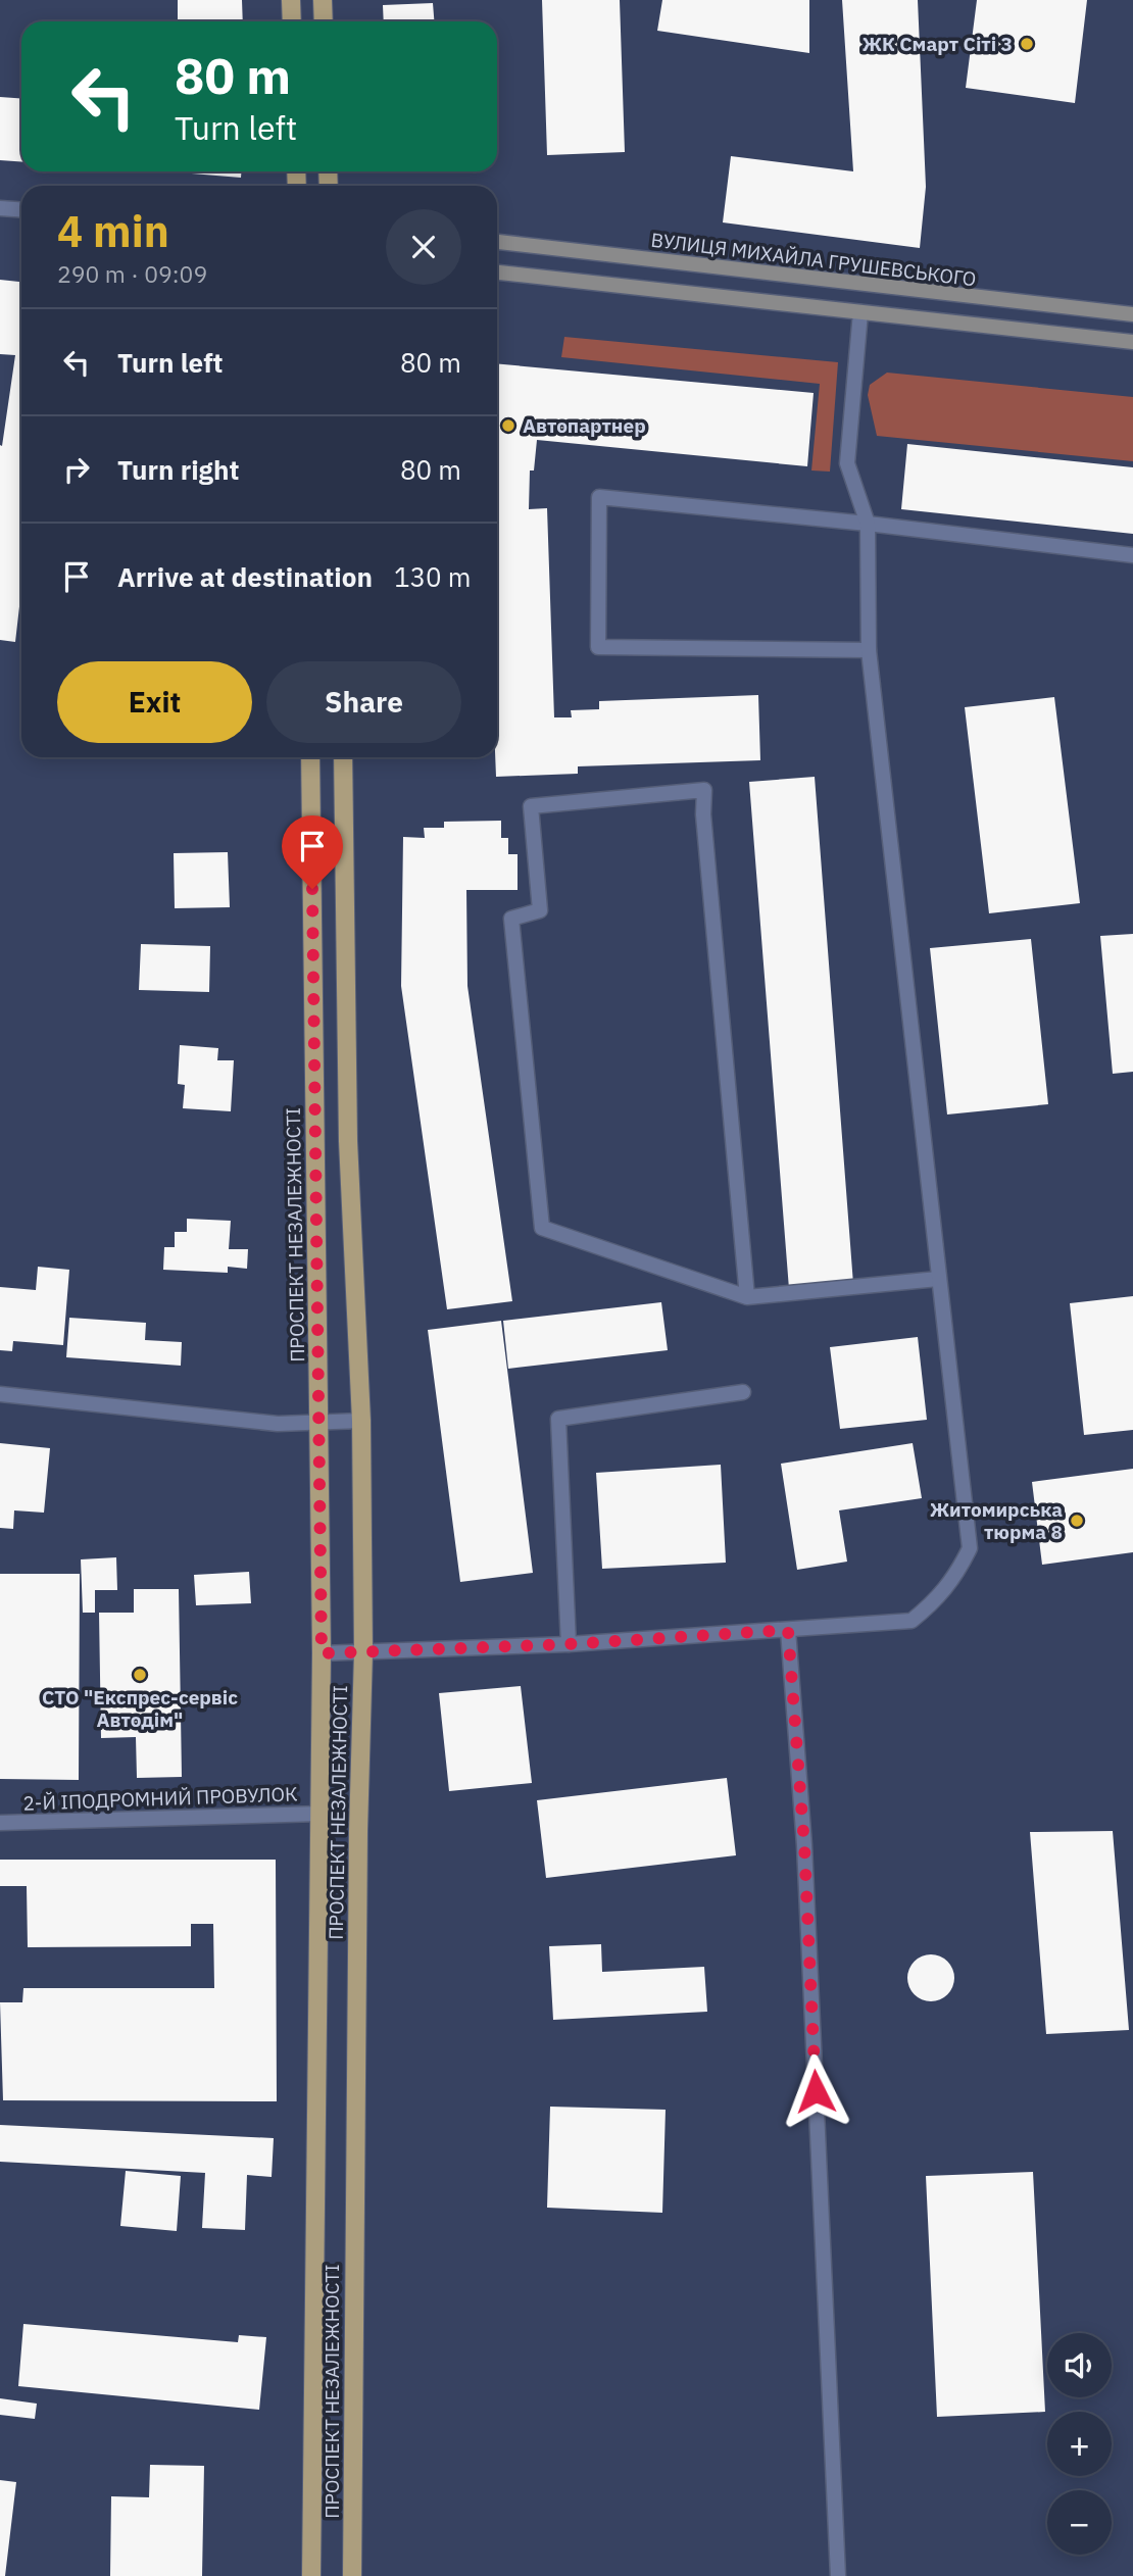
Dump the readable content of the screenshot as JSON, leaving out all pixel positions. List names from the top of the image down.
{
  "streets": {
    "main road": ["ВУЛИЦЯ МИХАЙЛА ГРУШЕВСЬКОГО", "ПРОСПЕКТ НЕЗАЛЕЖНОСТІ"],
    "street": ["2-Й ІПОДРОМНИЙ ПРОВУЛОК"]
  },
  "crossings": [
    ["ПРОСПЕКТ НЕЗАЛЕЖНОСТІ", "2-Й ІПОДРОМНИЙ ПРОВУЛОК"]
  ],
  "places": [
    "ЖК Смарт Сіті 3",
    "Автопартнер",
    "Житомирська тюрма 8",
    "СТО \"Експрес-сервіс Автодім\""
  ],
  "page": {
    "turn": ["80 m", "Turn left"],
    "heading": ["4 min", "290 m · 09:09"],
    "list": [
      {
        "name": "Turn left",
        "value": "80 m"
      },
      {
        "name": "Turn right",
        "value": "80 m"
      },
      {
        "name": "Arrive at destination",
        "value": "130 m"
      }
    ],
    "buttons": ["Exit", "Share"],
    "map_buttons": ["+", "−"]
  }
}
